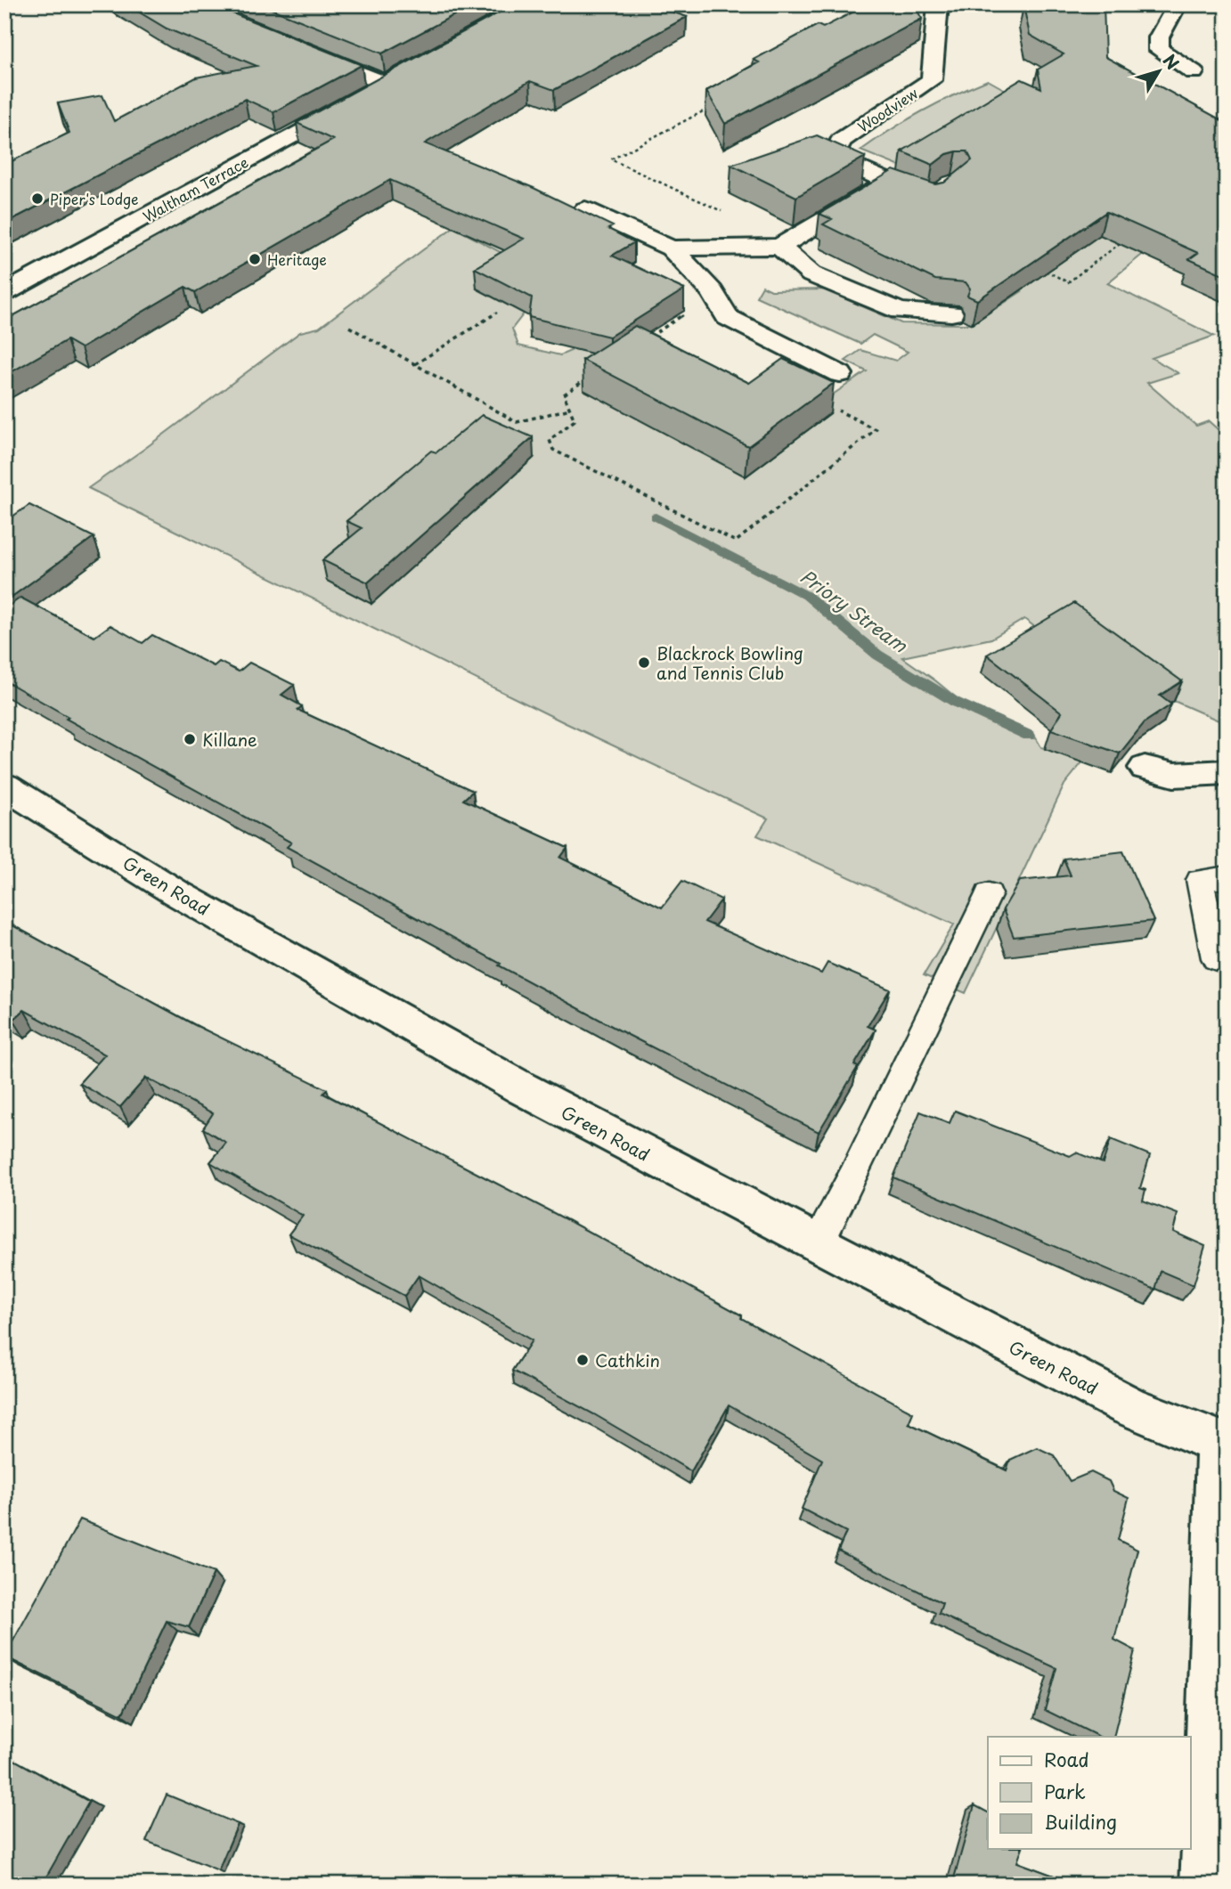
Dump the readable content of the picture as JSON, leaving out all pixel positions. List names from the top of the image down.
{
  "streets": {
    "street": ["Woodview", "Waltham Terrace", "Green Road"]
  },
  "water": ["Priory Stream"],
  "places": [
    "Piper's Lodge",
    "Heritage",
    "Blackrock Bowling and Tennis Club",
    "Killane",
    "Cathkin"
  ],
  "legend": ["Road", "Park", "Building"],
  "north": "top right"
}
